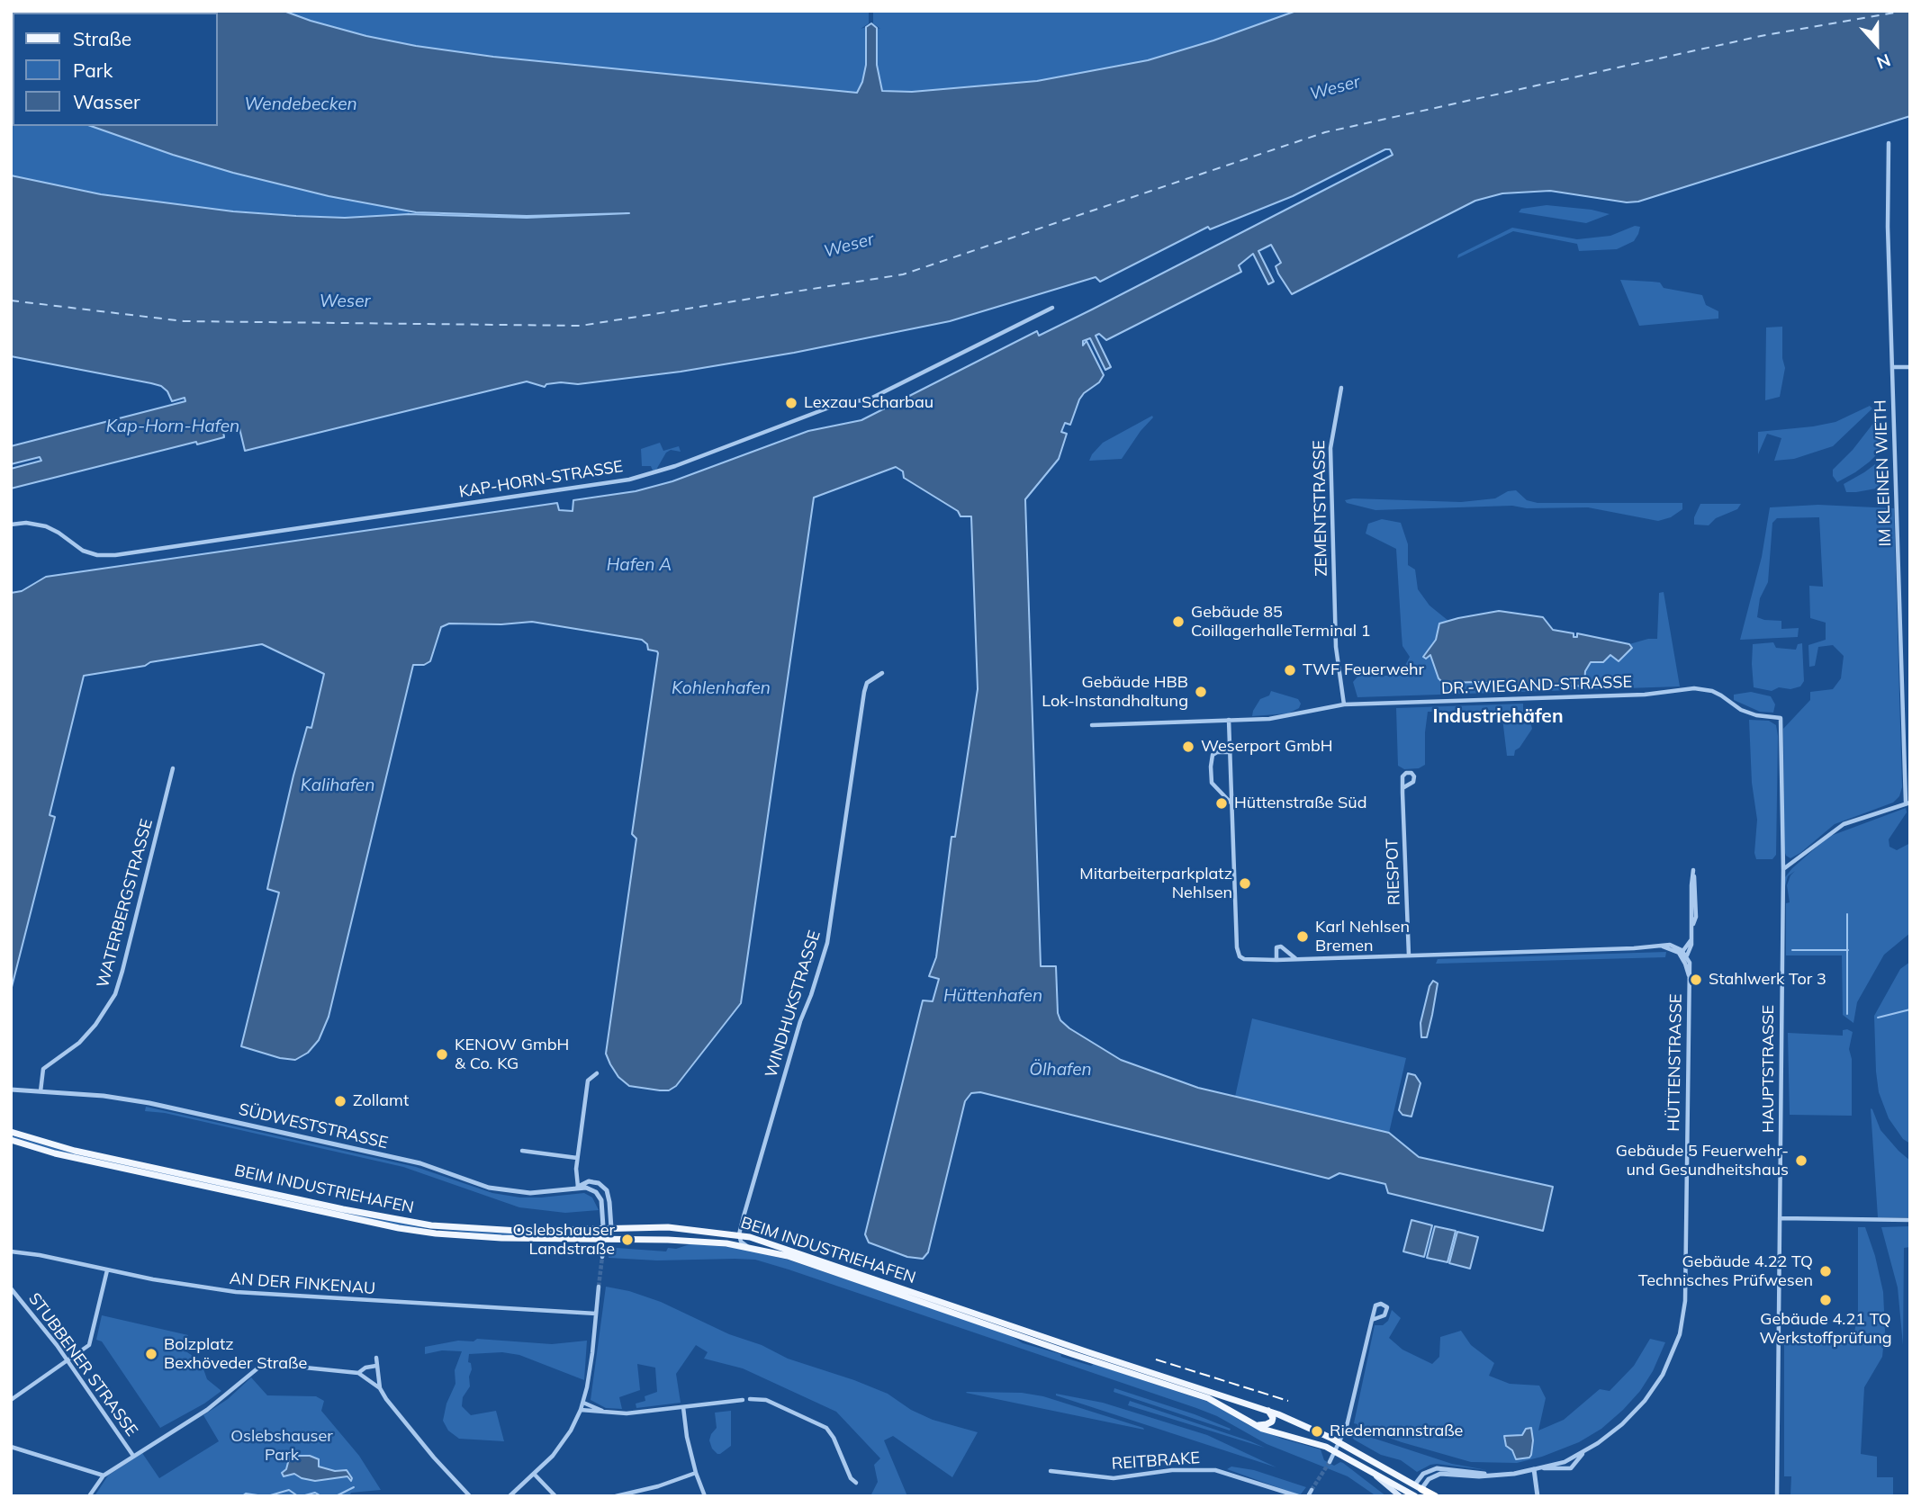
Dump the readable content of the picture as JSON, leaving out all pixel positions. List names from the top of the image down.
{
  "streets": {
    "main road": ["BEIM INDUSTRIEHAFEN"],
    "street": [
      "IM KLEINEN WIETH",
      "KAP-HORN-STRASSE",
      "ZEMENTSTRASSE",
      "DR.-WIEGAND-STRASSE",
      "RIESPOT",
      "WATERBERGSTRASSE",
      "WINDHUKSTRASSE",
      "HÜTTENSTRASSE",
      "HAUPTSTRASSE",
      "SÜDWESTSTRASSE",
      "AN DER FINKENAU",
      "STUBBENER STRASSE",
      "REITBRAKE"
    ]
  },
  "crossings": [
    ["ZEMENTSTRASSE", "DR.-WIEGAND-STRASSE"],
    ["DR.-WIEGAND-STRASSE", "HAUPTSTRASSE"],
    ["WATERBERGSTRASSE", "SÜDWESTSTRASSE"],
    ["WINDHUKSTRASSE", "BEIM INDUSTRIEHAFEN"],
    ["HÜTTENSTRASSE", "BEIM INDUSTRIEHAFEN"],
    ["SÜDWESTSTRASSE", "BEIM INDUSTRIEHAFEN"]
  ],
  "districts": ["Industriehäfen"],
  "water": [
    "Weser",
    "Wendebecken",
    "Kap-Horn-Hafen",
    "Hafen A",
    "Kohlenhafen",
    "Kalihafen",
    "Hüttenhafen",
    "Ölhafen"
  ],
  "parks": ["Oslebshauser Park"],
  "places": [
    "Lexzau Scharbau",
    "Gebäude 85 CoillagerhalleTerminal 1",
    "TWF Feuerwehr",
    "Gebäude HBB Lok-Instandhaltung",
    "Weserport GmbH",
    "Hüttenstraße Süd",
    "Mitarbeiterparkplatz Nehlsen",
    "Karl Nehlsen Bremen",
    "Stahlwerk Tor 3",
    "KENOW GmbH & Co. KG",
    "Zollamt",
    "Gebäude 5 Feuerwehr- und Gesundheitshaus",
    "Oslebshauser Landstraße",
    "Gebäude 4.22 TQ Technisches Prüfwesen",
    "Gebäude 4.21 TQ Werkstoffprüfung",
    "Bolzplatz Bexhöveder Straße",
    "Riedemannstraße"
  ],
  "legend": ["Straße", "Park", "Wasser"],
  "north": "bottom"
}
